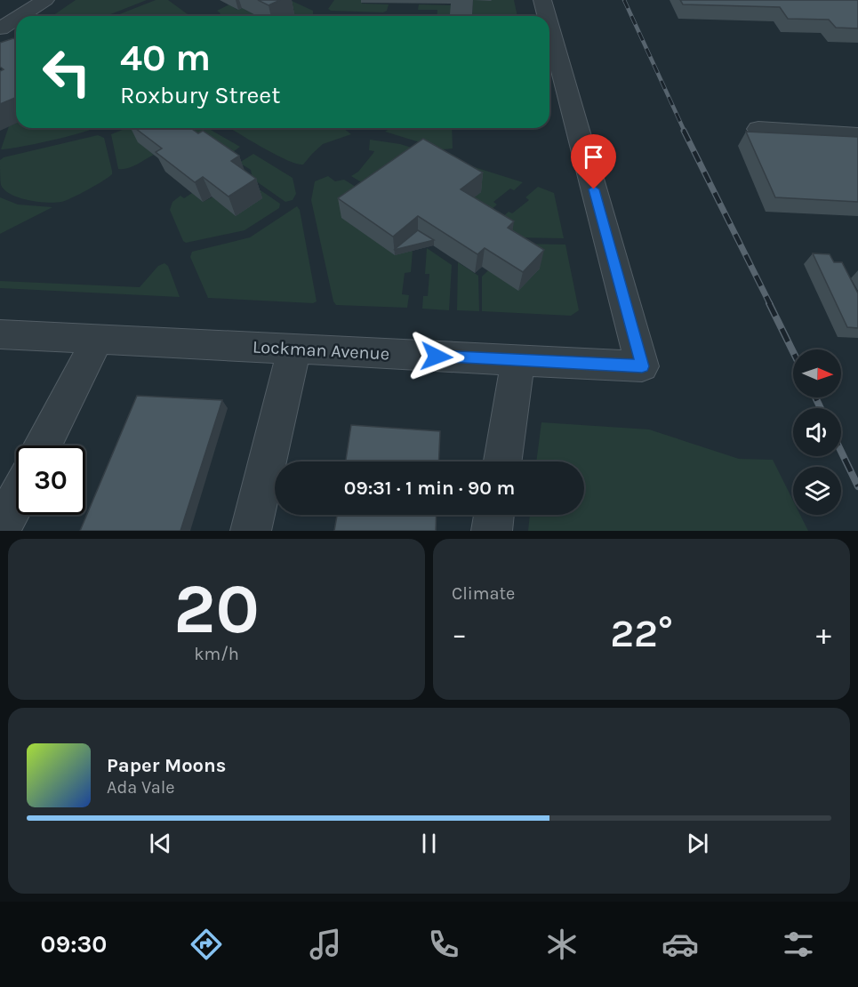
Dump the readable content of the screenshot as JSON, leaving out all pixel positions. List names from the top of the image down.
{
  "streets": {
    "street": ["Lockman Avenue"]
  },
  "north": "right",
  "page": {
    "turn": ["40 m", "Roxbury Street"],
    "limit": "30",
    "trip": "09:31 · 1 min · 90 m",
    "tile": [
      ["20", "km/h"],
      "Climate"
    ],
    "heat": ["−", "22°", "+"],
    "song": ["Paper Moons", "Ada Vale"],
    "tabs": "09:30"
  }
}
